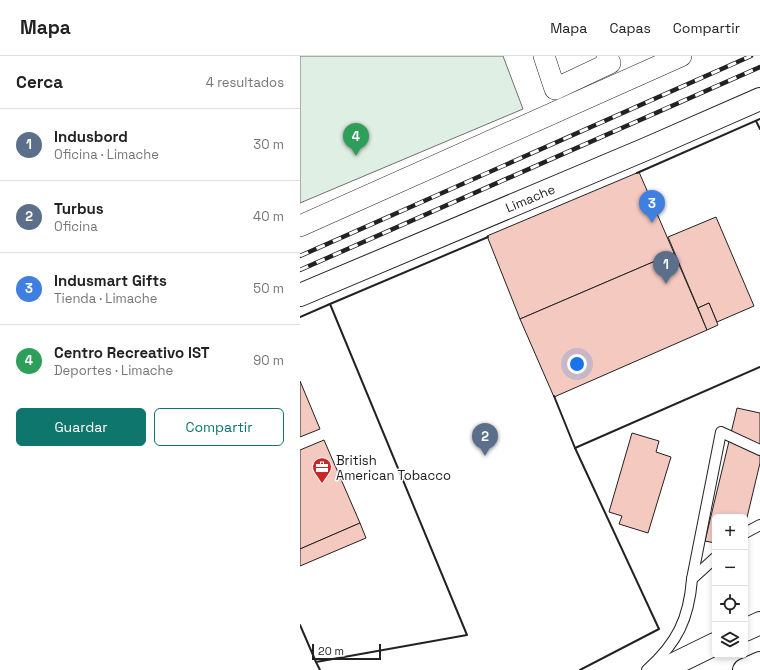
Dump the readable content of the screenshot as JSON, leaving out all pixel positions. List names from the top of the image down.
{
  "streets": {
    "main road": ["Limache"]
  },
  "places": {
    "office": ["British American Tobacco"]
  },
  "scale_bar": "20 m",
  "page": {
    "header": "Mapa",
    "nav": ["Mapa", "Capas", "Compartir"],
    "heading": ["Cerca", "4 resultados"],
    "list": [
      {
        "mark": "1",
        "name": "Indusbord",
        "note": "Oficina · Limache",
        "value": "30 m"
      },
      {
        "mark": "2",
        "name": "Turbus",
        "note": "Oficina",
        "value": "40 m"
      },
      {
        "mark": "3",
        "name": "Indusmart Gifts",
        "note": "Tienda · Limache",
        "value": "50 m"
      },
      {
        "mark": "4",
        "name": "Centro Recreativo IST",
        "note": "Deportes · Limache",
        "value": "90 m"
      }
    ],
    "pins": [
      "4",
      "3",
      "1",
      "2"
    ],
    "buttons": ["Guardar", "Compartir"],
    "map_buttons": ["+", "−"],
    "scale": "20 m"
  }
}
